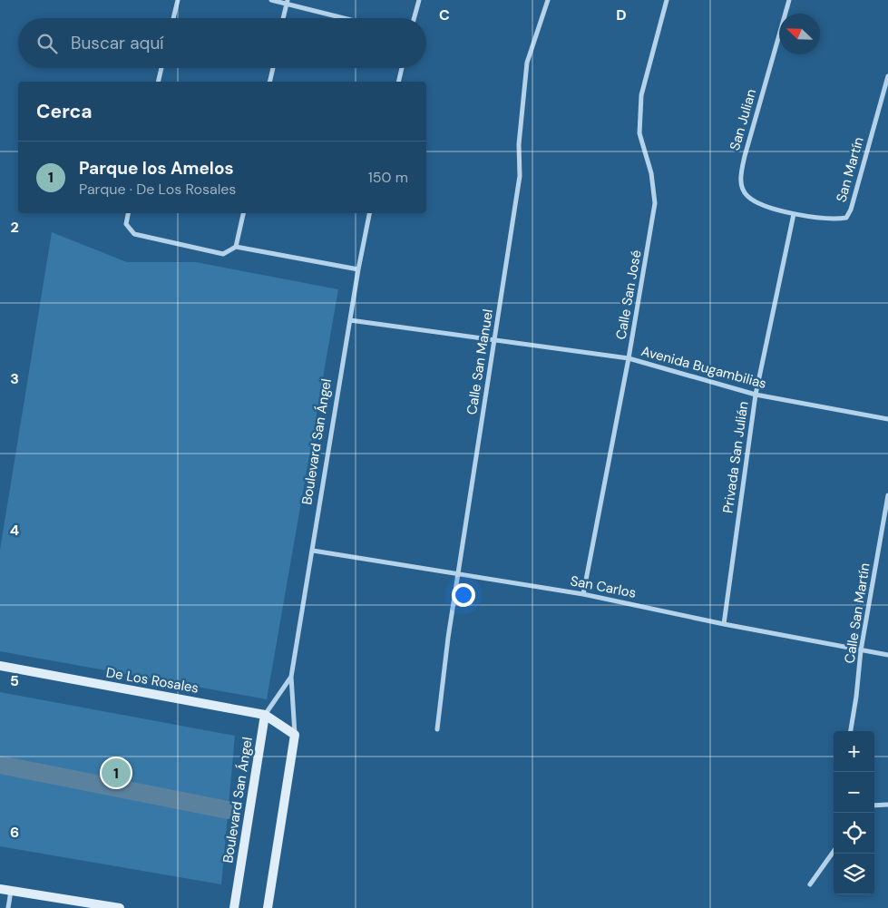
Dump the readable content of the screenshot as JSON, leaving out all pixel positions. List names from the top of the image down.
{
  "streets": {
    "main road": ["Boulevard San Ángel", "De Los Rosales"],
    "street": [
      "San Julian",
      "San Martín",
      "Calle San José",
      "Calle San Manuel",
      "Avenida Bugambilias",
      "Privada San Julián",
      "San Carlos",
      "Calle San Martín"
    ]
  },
  "crossings": [
    ["San Julian", "San Martín"],
    ["San Julian", "Privada San Julián"],
    ["San Martín", "Privada San Julián"],
    ["Calle San José", "Avenida Bugambilias"],
    ["Calle San José", "San Carlos"],
    ["Calle San Manuel", "Avenida Bugambilias"],
    ["Calle San Manuel", "San Carlos"],
    ["Avenida Bugambilias", "Boulevard San Ángel"],
    ["Avenida Bugambilias", "Privada San Julián"],
    ["Boulevard San Ángel", "San Carlos"],
    ["Boulevard San Ángel", "De Los Rosales"],
    ["Privada San Julián", "San Carlos"],
    ["San Carlos", "Calle San Martín"]
  ],
  "north": "top left",
  "page": {
    "search": "Buscar aquí",
    "heading": "Cerca",
    "list": [
      {
        "mark": "1",
        "name": "Parque los Amelos",
        "note": "Parque · De Los Rosales",
        "value": "150 m"
      }
    ],
    "map_buttons": ["+", "−"],
    "pins": "1"
  },
  "grid": {
    "columns": ["C", "D"],
    "rows": [
      "2",
      "3",
      "4",
      "5",
      "6"
    ]
  }
}
